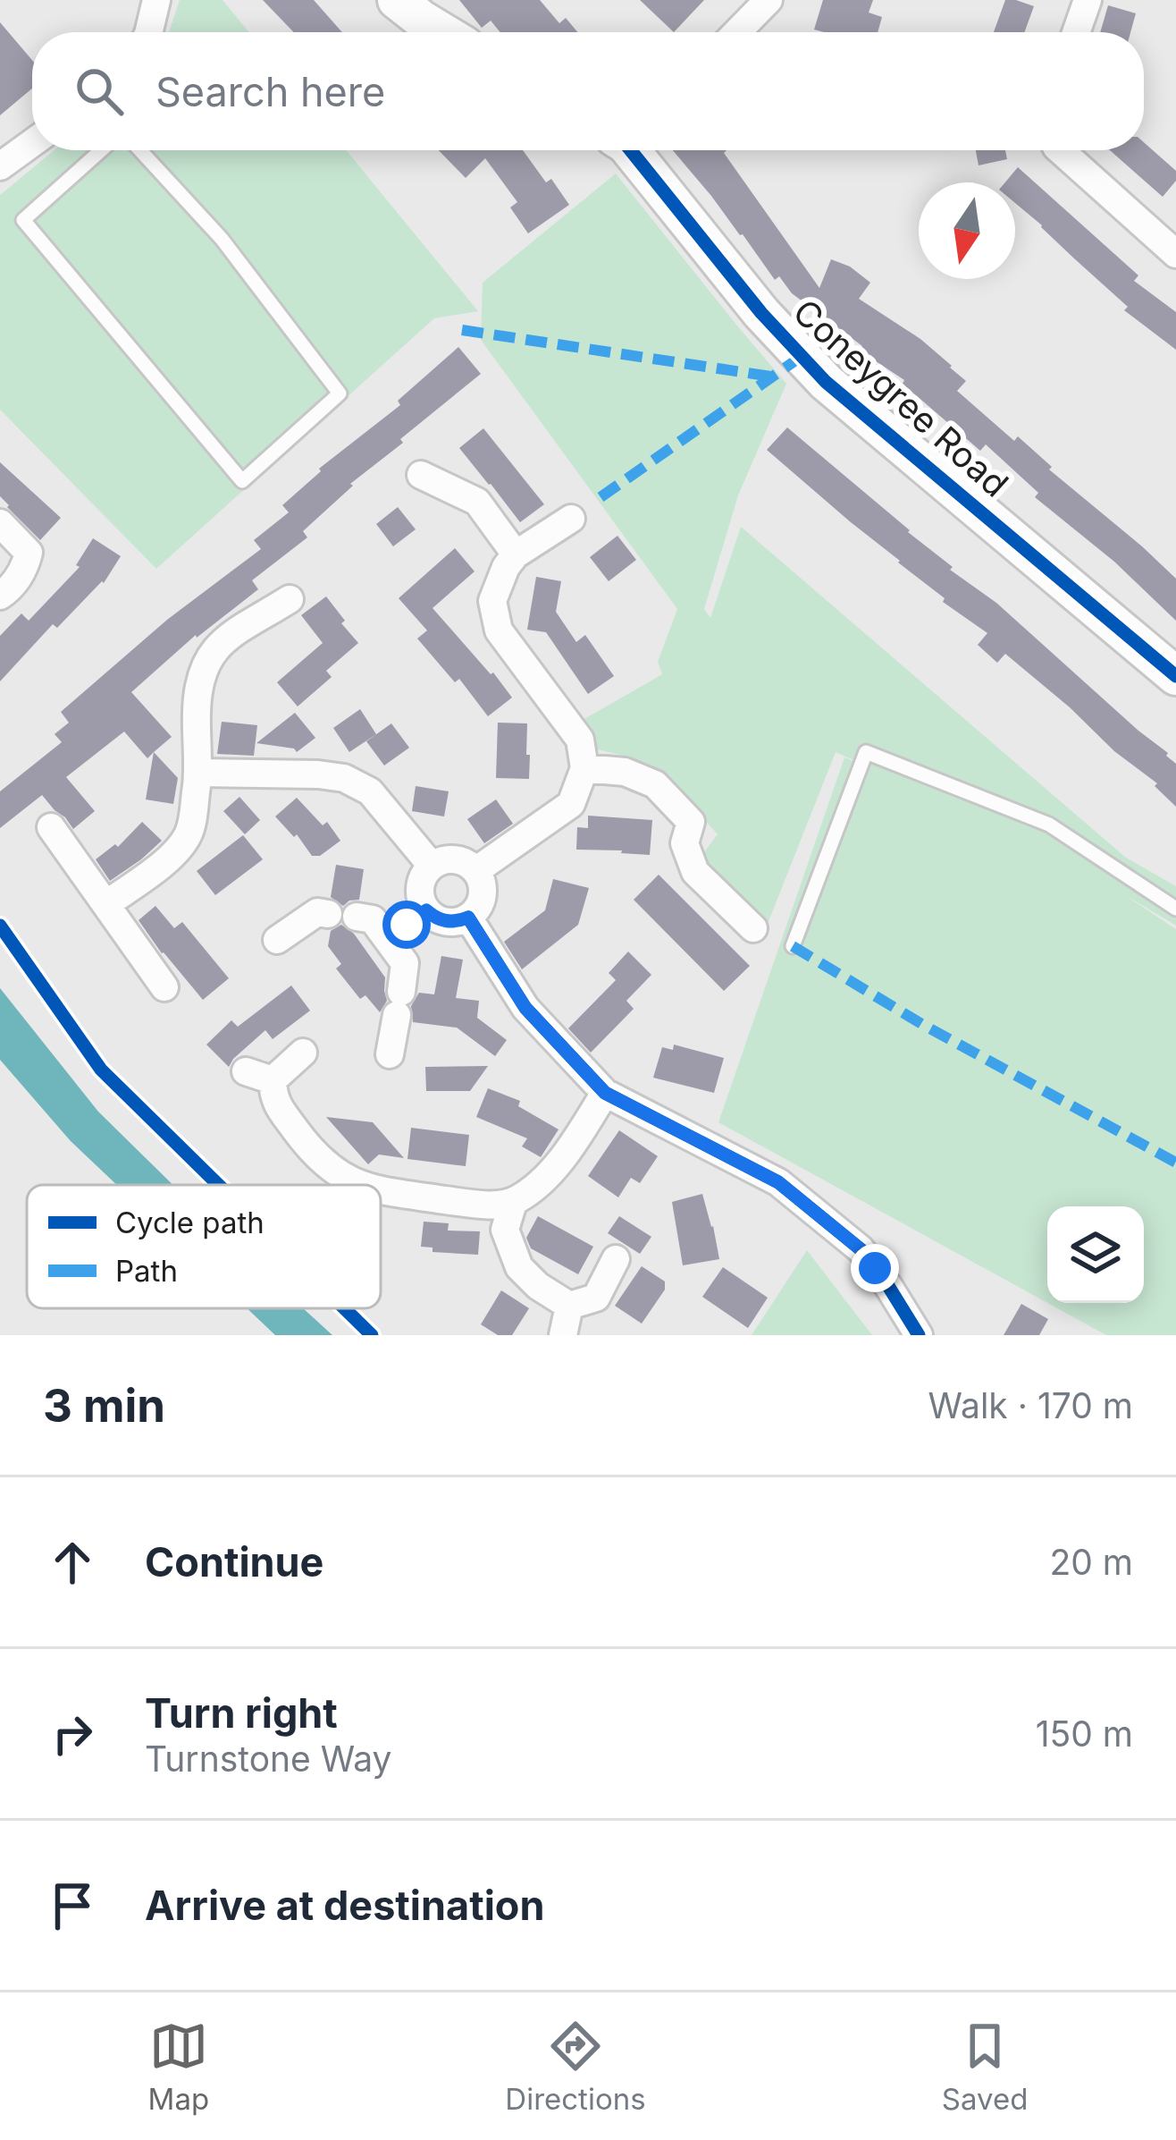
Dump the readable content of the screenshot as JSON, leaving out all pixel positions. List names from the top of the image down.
{
  "streets": {
    "street": ["Coneygree Road"]
  },
  "legend": ["Cycle path", "Path"],
  "north": "bottom",
  "page": {
    "search": "Search here",
    "heading": ["3 min", "Walk · 170 m"],
    "list": [
      ["Continue", "20 m"],
      ["Turn right", "Turnstone Way", "150 m"],
      "Arrive at destination"
    ],
    "nav": ["Map", "Directions", "Saved"]
  }
}
